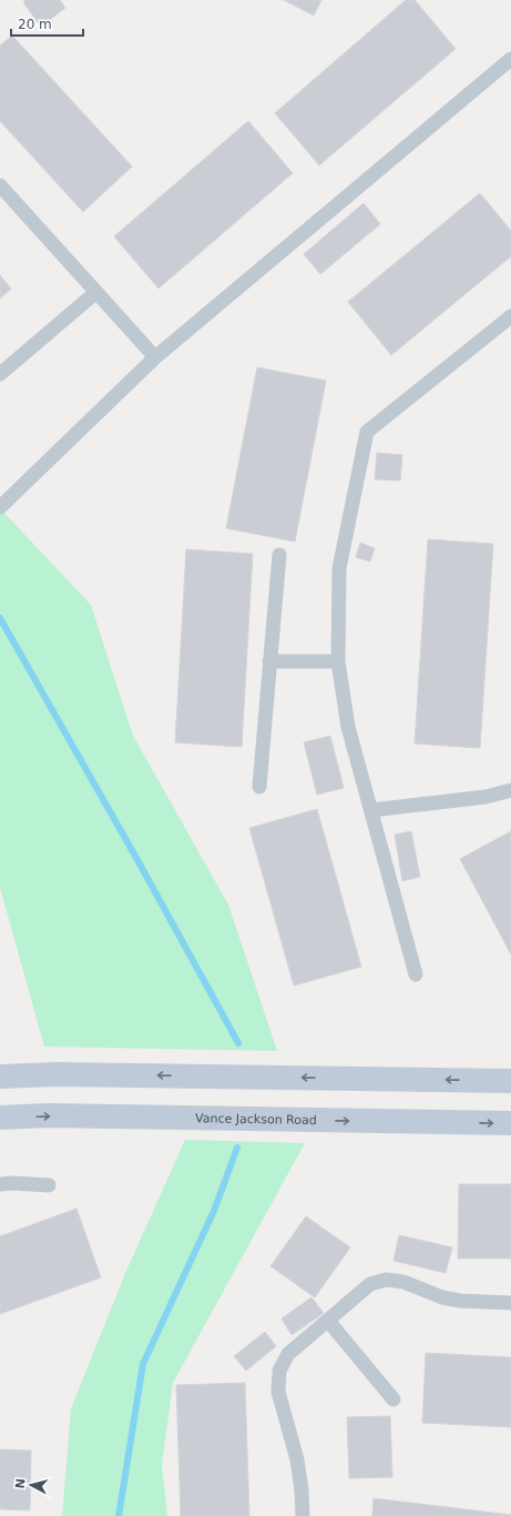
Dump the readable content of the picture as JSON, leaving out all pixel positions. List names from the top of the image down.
{
  "streets": {
    "main road": ["Vance Jackson Road"]
  },
  "scale_bar": "20 m",
  "north": "left"
}
